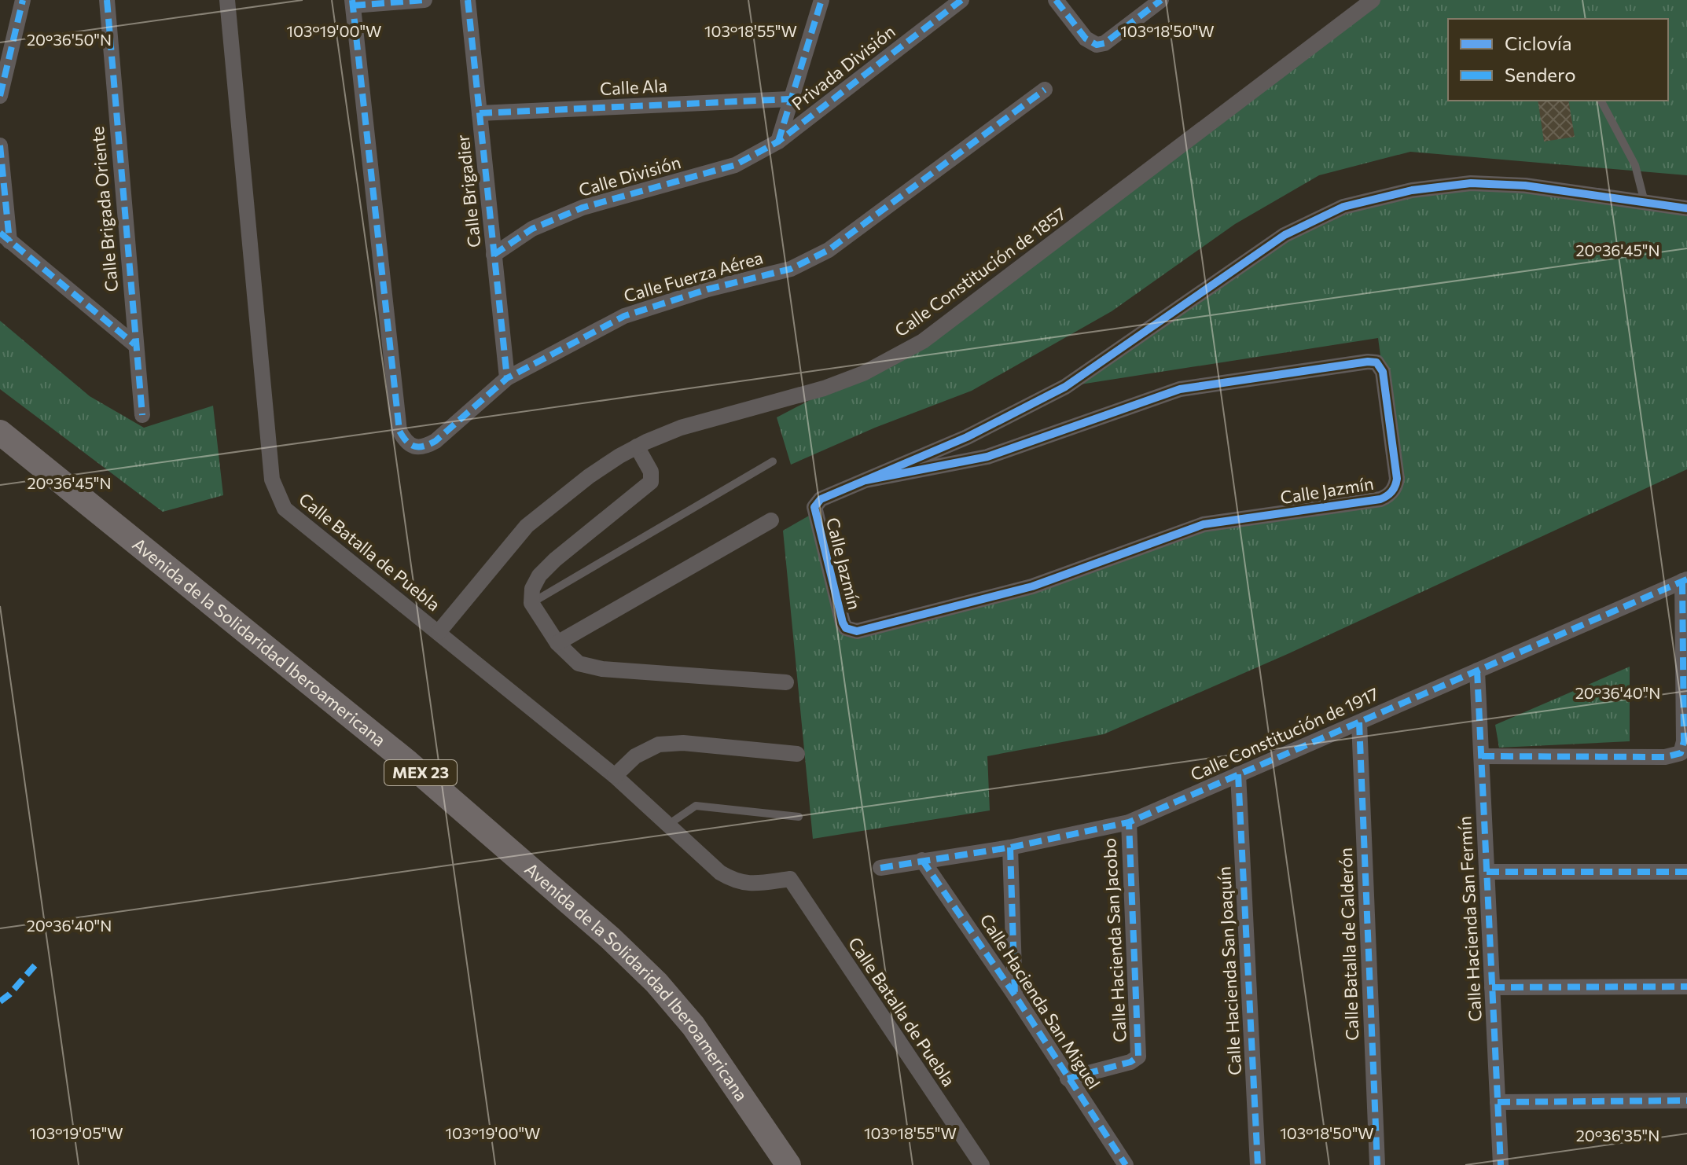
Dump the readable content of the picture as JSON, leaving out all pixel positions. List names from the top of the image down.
{
  "streets": {
    "highway": ["Avenida de la Solidaridad Iberoamericana", "MEX 23"],
    "street": [
      "Privada División",
      "Calle Ala",
      "Calle División",
      "Calle Brigadier",
      "Calle Brigada Oriente",
      "Calle Constitución de 1857",
      "Calle Fuerza Aérea",
      "Calle Jazmín",
      "Calle Batalla de Puebla",
      "Calle Constitución de 1917",
      "Calle Hacienda San Fermín",
      "Calle Hacienda San Jacobo",
      "Calle Batalla de Calderón",
      "Calle Hacienda San Joaquín",
      "Calle Hacienda San Miguel"
    ]
  },
  "crossings": [
    ["Privada División", "Calle División"],
    ["Calle Ala", "Calle Brigadier"],
    ["Calle División", "Calle Brigadier"],
    ["Calle Brigadier", "Calle Fuerza Aérea"],
    ["Calle Constitución de 1857", "Calle Batalla de Puebla"],
    ["Calle Constitución de 1917", "Calle Hacienda San Fermín"],
    ["Calle Constitución de 1917", "Calle Hacienda San Jacobo"],
    ["Calle Constitución de 1917", "Calle Batalla de Calderón"],
    ["Calle Constitución de 1917", "Calle Hacienda San Joaquín"],
    ["Calle Constitución de 1917", "Calle Hacienda San Miguel"],
    ["Calle Hacienda San Jacobo", "Calle Hacienda San Miguel"]
  ],
  "legend": ["Ciclovía", "Sendero"],
  "coordinates": [
    "103°19'00\"W",
    "103°18'55\"W",
    "103°18'50\"W",
    "20°36'50\"N",
    "20°36'45\"N",
    "20°36'40\"N",
    "103°19'05\"W",
    "20°36'35\"N"
  ]
}
